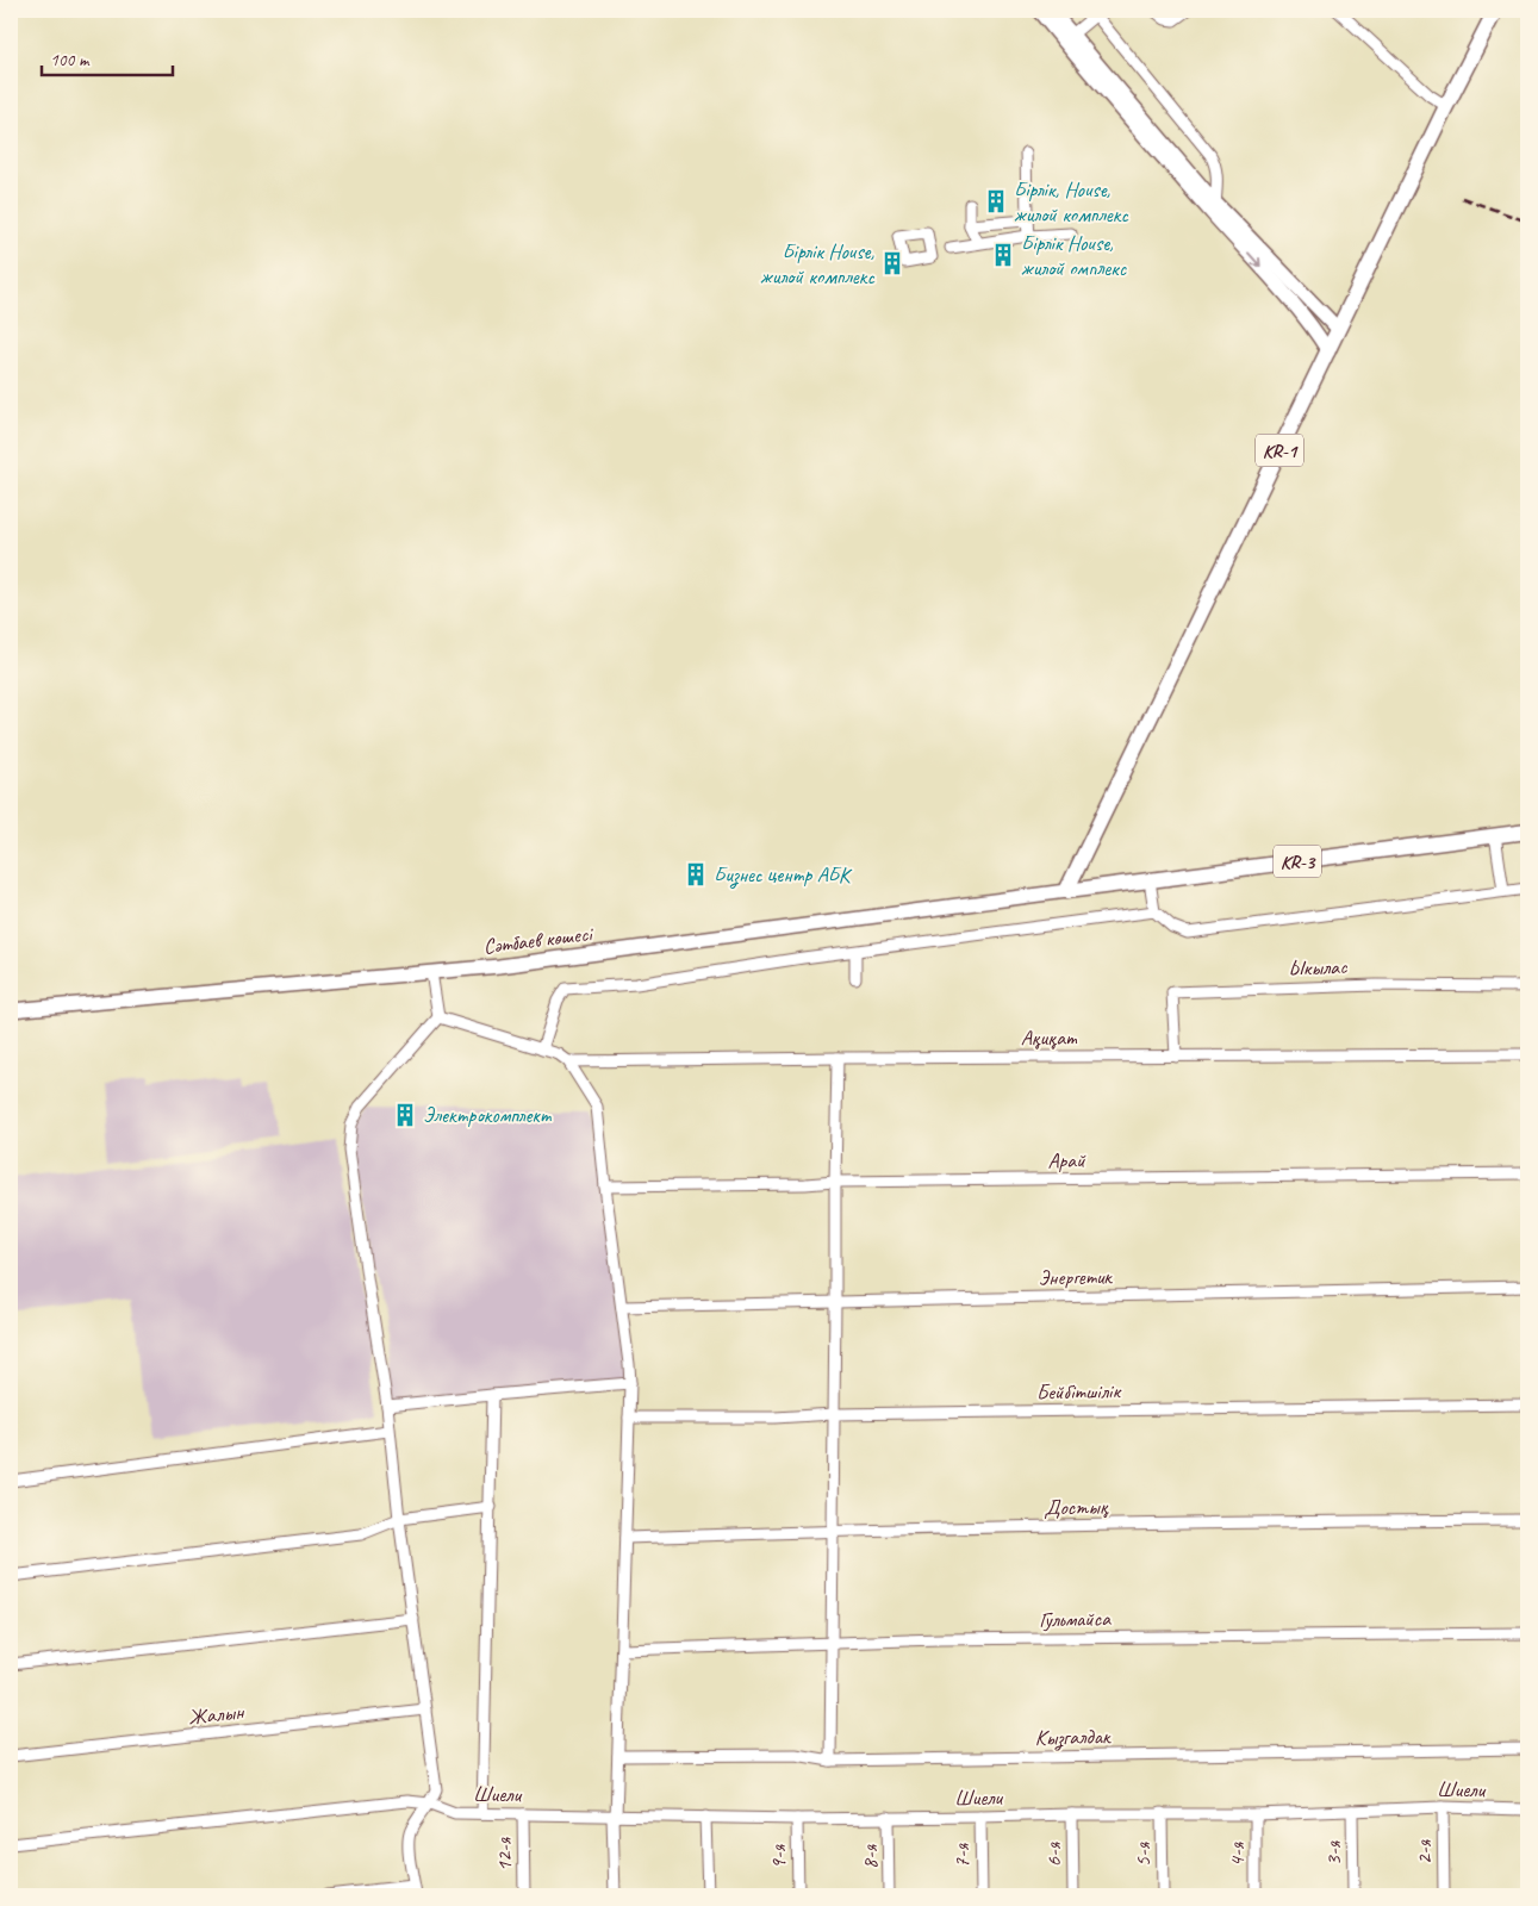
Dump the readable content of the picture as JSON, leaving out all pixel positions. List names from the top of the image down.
{
  "streets": {
    "main road": ["KR-1", "KR-3", "Сәтбаев көшесі"],
    "street": [
      "Ыкылас",
      "Ақиқат",
      "Арай",
      "Энергетик",
      "Бейбітшілік",
      "Достық",
      "Гульмайса",
      "Жалын",
      "Кызгалдак",
      "Шиели",
      "2-я",
      "3-я",
      "12-я",
      "6-я",
      "5-я",
      "4-я",
      "7-я",
      "9-я",
      "8-я"
    ]
  },
  "crossings": [
    ["KR-1", "KR-3"],
    ["KR-1", "Сәтбаев көшесі"],
    ["KR-3", "Сәтбаев көшесі"],
    ["Ыкылас", "Ақиқат"],
    ["Шиели", "2-я"],
    ["Шиели", "3-я"],
    ["Шиели", "12-я"],
    ["Шиели", "6-я"],
    ["Шиели", "5-я"],
    ["Шиели", "4-я"],
    ["Шиели", "7-я"],
    ["Шиели", "9-я"],
    ["Шиели", "8-я"]
  ],
  "places": {
    "building": [
      "Бірлік, House, жилой комплекс",
      "Бірлік House, жилой омплекс",
      "Бірлік House, жилой комплекс",
      "Бизнес центр АБК",
      "Электрокомплект"
    ]
  },
  "scale_bar": "100 m"
}
